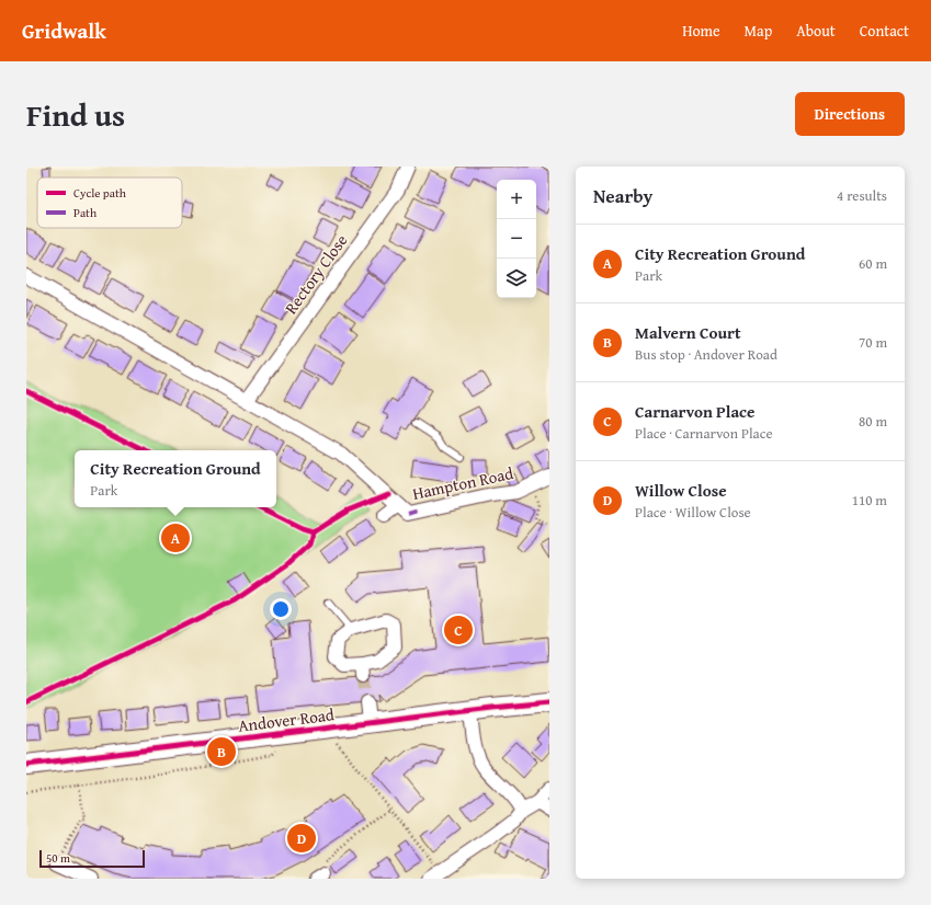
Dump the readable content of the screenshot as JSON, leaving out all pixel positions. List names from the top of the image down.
{
  "streets": {
    "main road": ["Andover Road"],
    "street": ["Rectory Close", "Hampton Road"]
  },
  "legend": ["Cycle path", "Path"],
  "scale_bar": "50 m",
  "page": {
    "header": "Gridwalk",
    "nav": [
      "Home",
      "Map",
      "About",
      "Contact"
    ],
    "title": "Find us",
    "buttons": "Directions",
    "heading": ["Nearby", "4 results"],
    "map_buttons": ["+", "−"],
    "list": [
      {
        "mark": "A",
        "name": "City Recreation Ground",
        "note": "Park",
        "value": "60 m"
      },
      {
        "mark": "B",
        "name": "Malvern Court",
        "note": "Bus stop · Andover Road",
        "value": "70 m"
      },
      {
        "mark": "C",
        "name": "Carnarvon Place",
        "note": "Place · Carnarvon Place",
        "value": "80 m"
      },
      {
        "mark": "D",
        "name": "Willow Close",
        "note": "Place · Willow Close",
        "value": "110 m"
      }
    ],
    "popup": ["City Recreation Ground", "Park"],
    "pins": [
      "A",
      "C",
      "B",
      "D"
    ],
    "scale": "50 m"
  }
}
